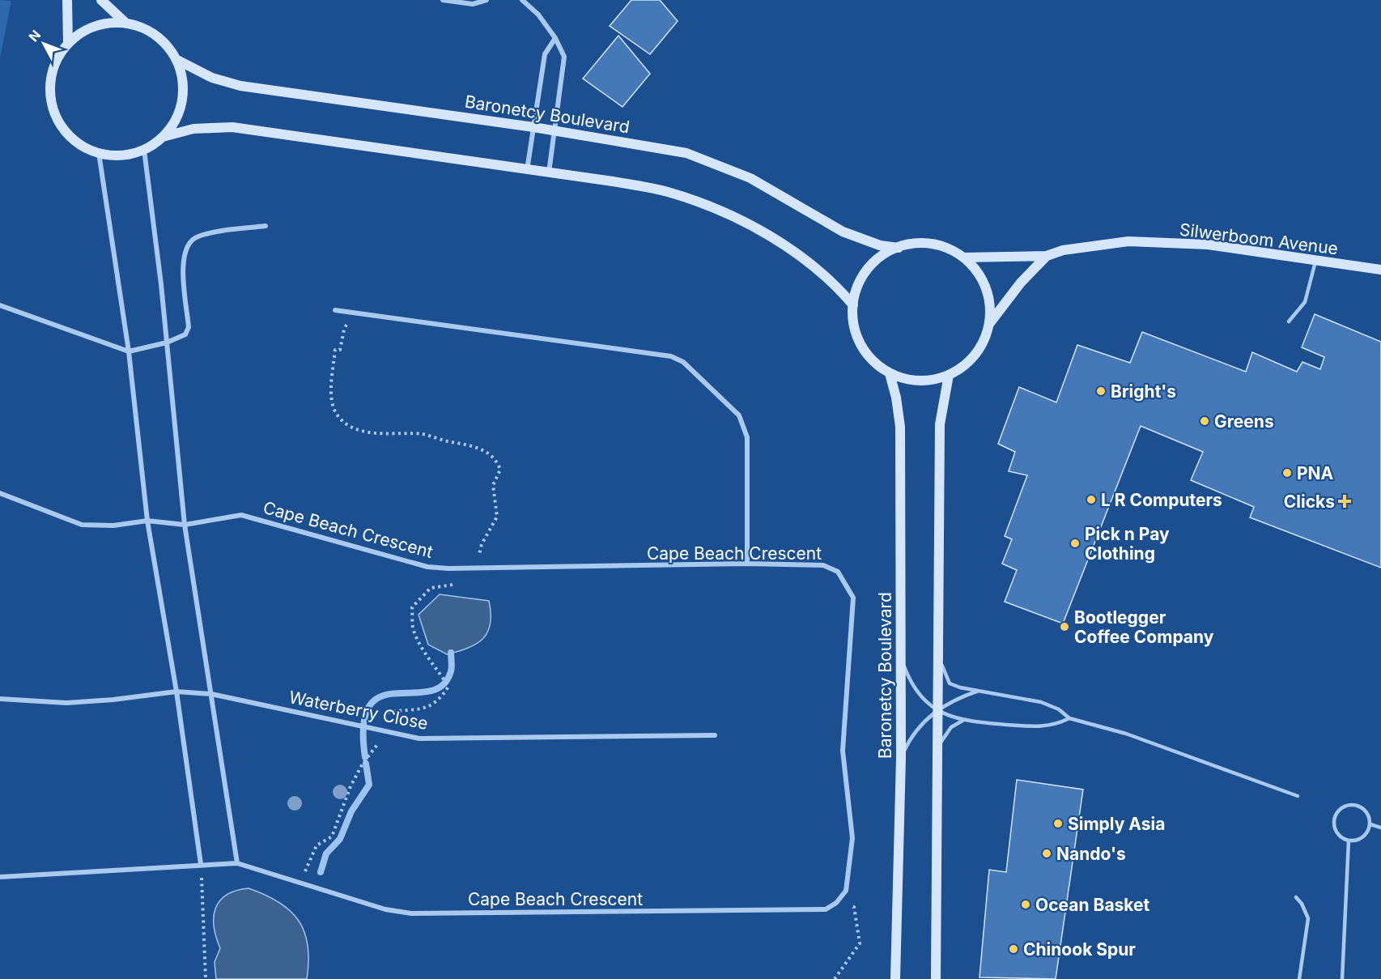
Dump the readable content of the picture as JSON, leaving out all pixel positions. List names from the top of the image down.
{
  "streets": {
    "street": [
      "Baronetcy Boulevard",
      "Silwerboom Avenue",
      "Cape Beach Crescent",
      "Waterberry Close"
    ]
  },
  "crossings": [
    ["Baronetcy Boulevard", "Silwerboom Avenue"]
  ],
  "places": {
    "other": [
      "Bright's",
      "Greens",
      "PNA",
      "L R Computers",
      "Pick n Pay Clothing",
      "Bootlegger Coffee Company",
      "Simply Asia",
      "Nando's",
      "Ocean Basket",
      "Chinook Spur"
    ],
    "health": ["Clicks"]
  },
  "north": "top left"
}
